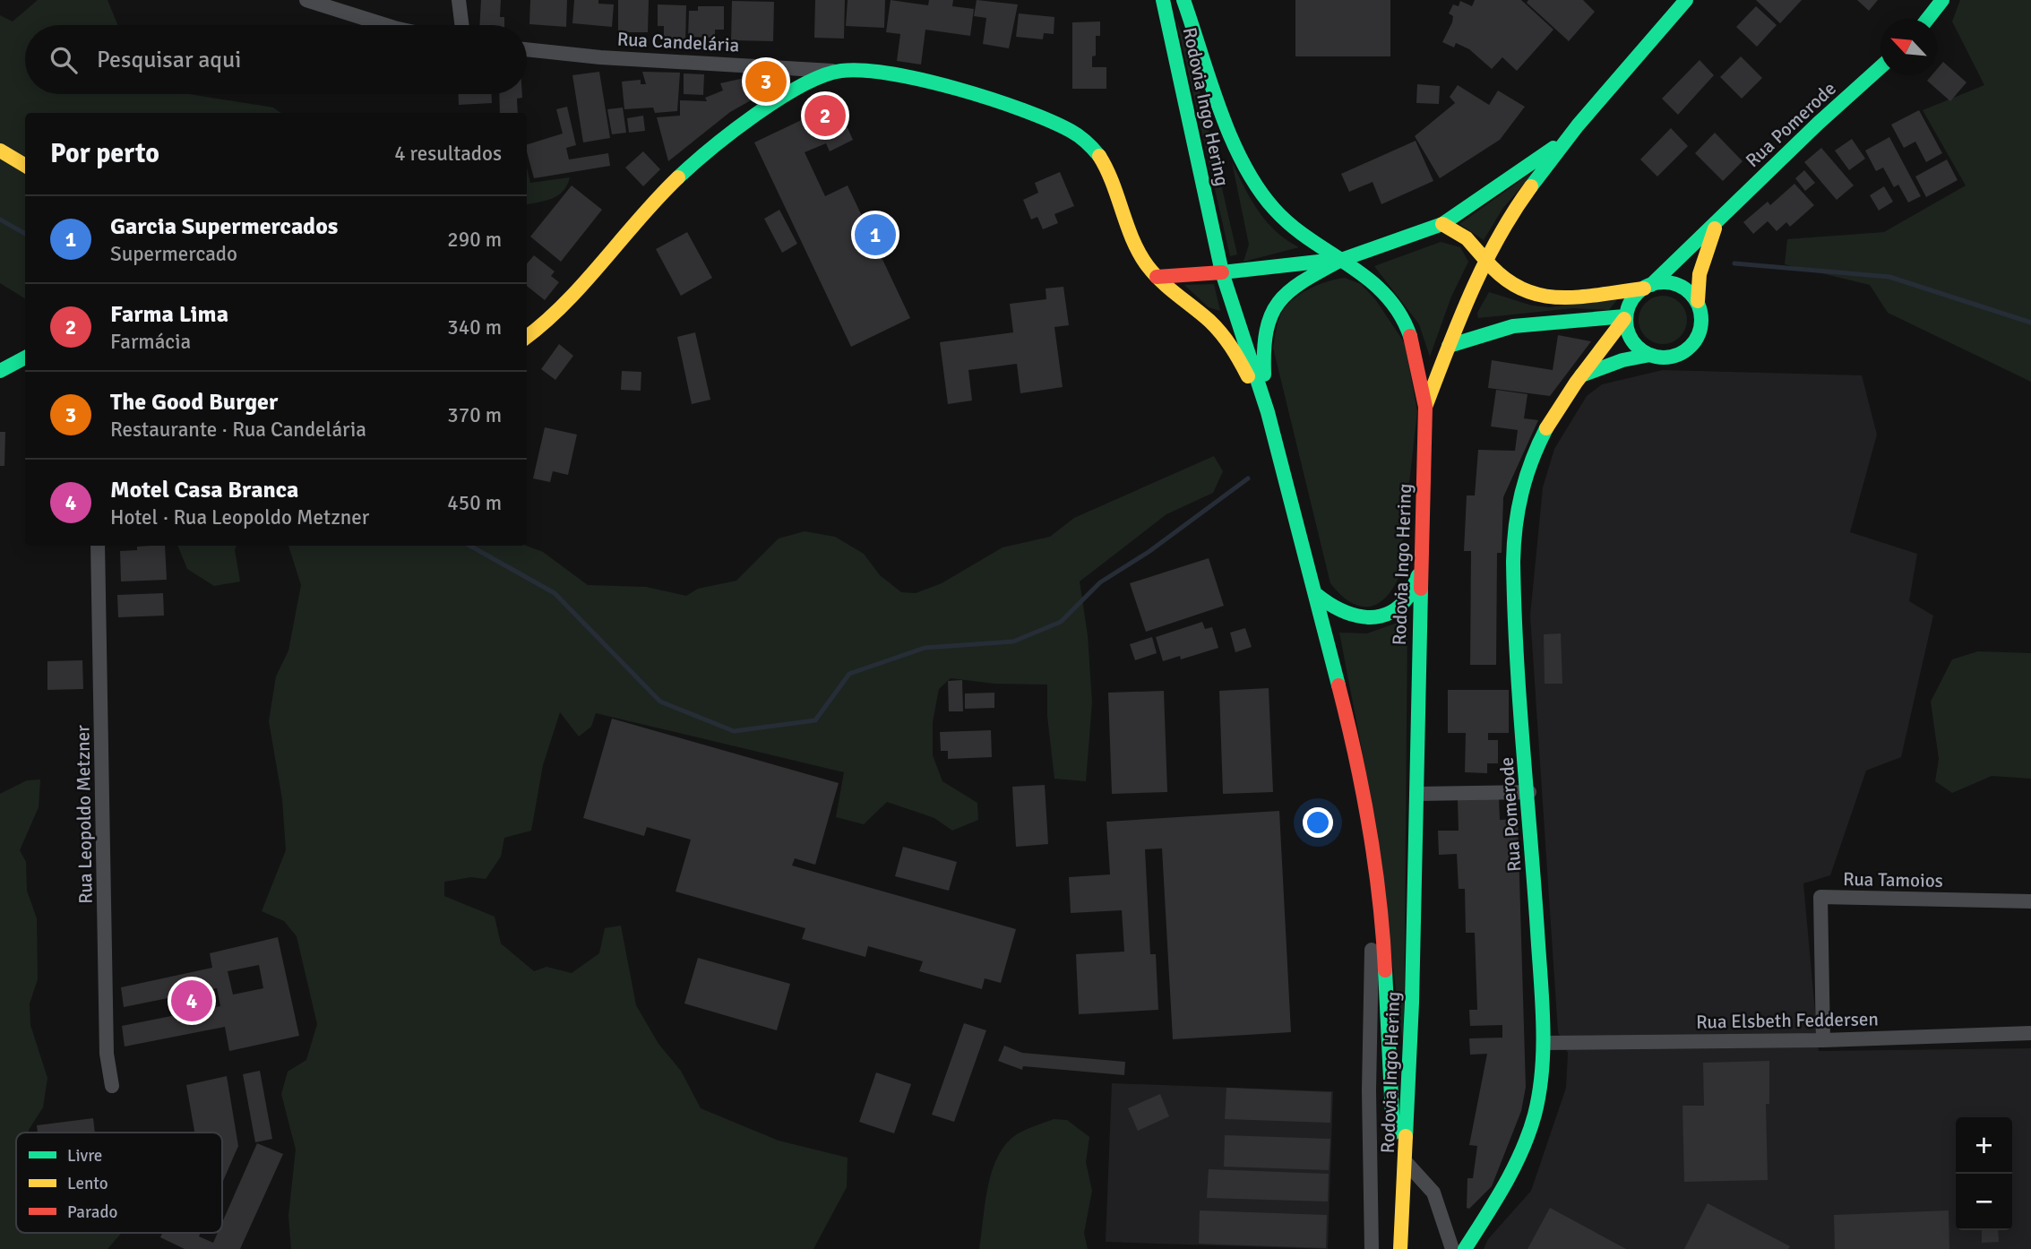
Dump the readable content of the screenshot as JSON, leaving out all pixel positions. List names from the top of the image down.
{
  "streets": {
    "main road": ["Rodovia Ingo Hering", "Rua Pomerode"],
    "street": [
      "Rua Candelária",
      "Rua Leopoldo Metzner",
      "Rua Tamoios",
      "Rua Elsbeth Feddersen"
    ]
  },
  "crossings": [
    ["Rua Pomerode", "Rua Elsbeth Feddersen"],
    ["Rua Tamoios", "Rua Elsbeth Feddersen"]
  ],
  "legend": ["Livre", "Lento", "Parado"],
  "north": "top left",
  "page": {
    "search": "Pesquisar aqui",
    "pins": [
      "3",
      "2",
      "1",
      "4"
    ],
    "heading": ["Por perto", "4 resultados"],
    "list": [
      {
        "mark": "1",
        "name": "Garcia Supermercados",
        "note": "Supermercado",
        "value": "290 m"
      },
      {
        "mark": "2",
        "name": "Farma Lima",
        "note": "Farmácia",
        "value": "340 m"
      },
      {
        "mark": "3",
        "name": "The Good Burger",
        "note": "Restaurante · Rua Candelária",
        "value": "370 m"
      },
      {
        "mark": "4",
        "name": "Motel Casa Branca",
        "note": "Hotel · Rua Leopoldo Metzner",
        "value": "450 m"
      }
    ],
    "map_buttons": ["+", "−"]
  }
}
